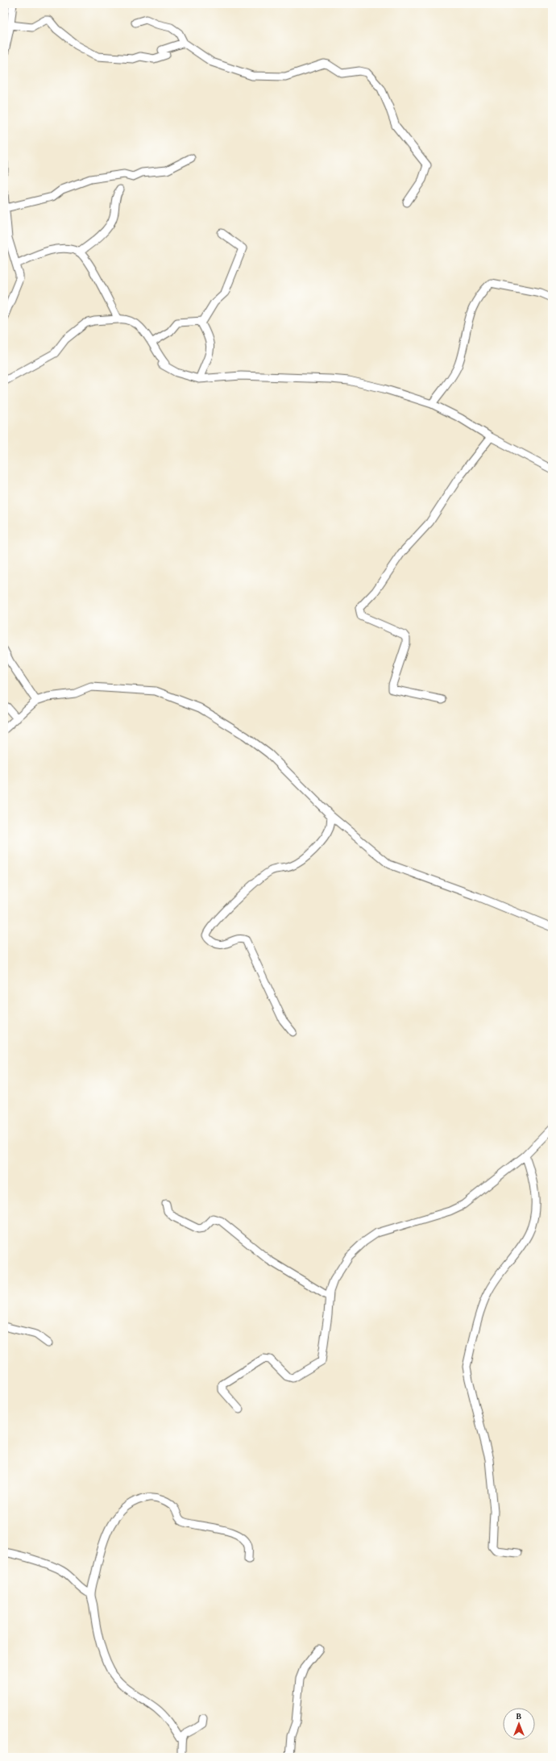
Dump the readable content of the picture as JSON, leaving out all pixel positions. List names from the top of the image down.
{
  "north": "top"
}
